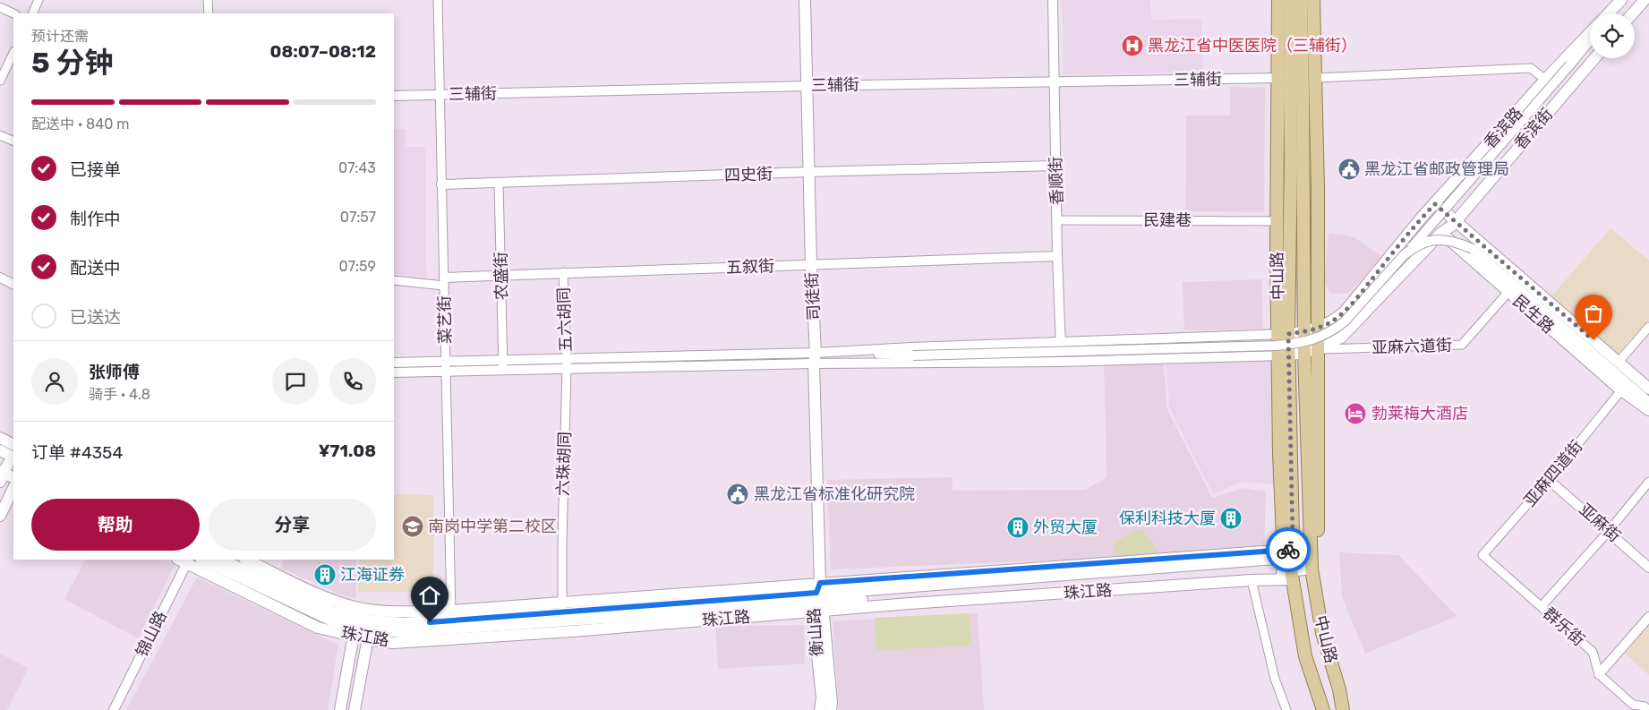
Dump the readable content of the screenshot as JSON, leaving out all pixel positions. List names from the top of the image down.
{
  "streets": {
    "main road": [
      "香滨路",
      "香滨街",
      "中山路",
      "司徒街",
      "民生路",
      "珠江路",
      "衡山路"
    ],
    "street": [
      "三辅街",
      "四史街",
      "香顺街",
      "民建巷",
      "五叙街",
      "农盛街",
      "菜艺街",
      "五六胡同",
      "亚麻六道街",
      "六珠胡同",
      "亚麻四道街",
      "亚麻街",
      "群乐街",
      "锦山路"
    ]
  },
  "crossings": [
    ["三辅街", "香顺街"],
    ["三辅街", "中山路"],
    ["三辅街", "司徒街"],
    ["三辅街", "菜艺街"],
    ["香滨路", "中山路"],
    ["香滨路", "民生路"],
    ["香滨街", "中山路"],
    ["香滨街", "民生路"],
    ["香滨街", "亚麻六道街"],
    ["四史街", "香顺街"],
    ["四史街", "农盛街"],
    ["四史街", "司徒街"],
    ["四史街", "菜艺街"],
    ["香顺街", "民建巷"],
    ["香顺街", "五叙街"],
    ["民建巷", "中山路"],
    ["五叙街", "农盛街"],
    ["五叙街", "司徒街"],
    ["五叙街", "菜艺街"],
    ["五叙街", "五六胡同"],
    ["中山路", "珠江路"],
    ["司徒街", "珠江路"],
    ["司徒街", "衡山路"],
    ["民生路", "亚麻六道街"],
    ["民生路", "亚麻四道街"],
    ["菜艺街", "珠江路"],
    ["五六胡同", "六珠胡同"],
    ["六珠胡同", "珠江路"],
    ["亚麻四道街", "亚麻街"],
    ["亚麻四道街", "群乐街"],
    ["珠江路", "衡山路"],
    ["珠江路", "锦山路"]
  ],
  "places": {
    "hospital": ["黑龙江省中医医院（三辅街）"],
    "public building": ["黑龙江省邮政管理局", "黑龙江省标准化研究院"],
    "hotel": ["勃莱梅大酒店"],
    "building": ["保利科技大厦", "外贸大厦", "江海证券"],
    "school or university": ["南岗中学第二校区"]
  },
  "page": {
    "heading": ["5 分钟", "预计还需", "08:07–08:12"],
    "panel": [
      "张师傅",
      "骑手 · 4.8",
      "订单 #4354",
      "¥71.08"
    ],
    "bar": "配送中 · 840 m",
    "list": [
      ["已接单", "07:43"],
      ["制作中", "07:57"],
      ["配送中", "07:59"],
      "已送达"
    ],
    "buttons": ["帮助", "分享"]
  }
}
